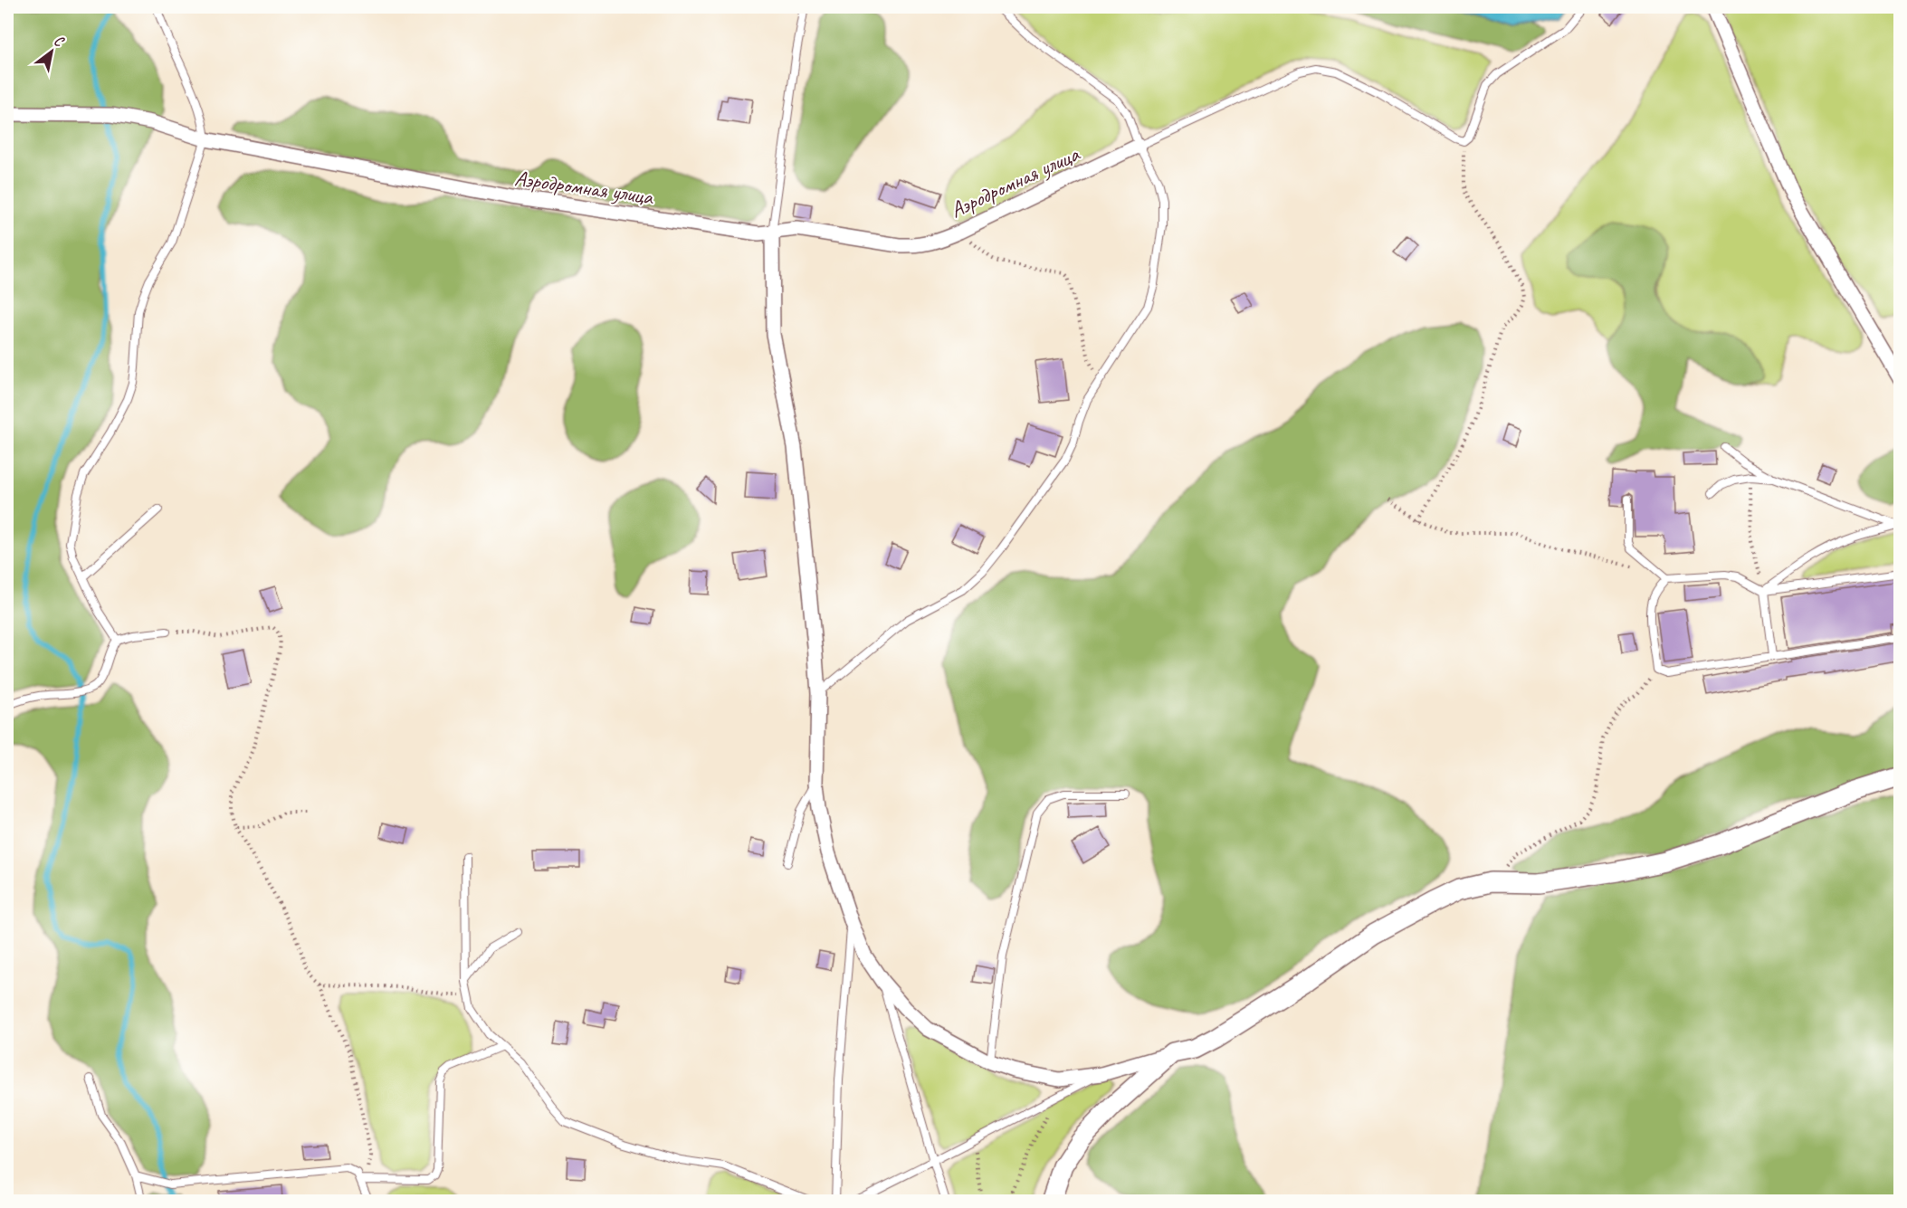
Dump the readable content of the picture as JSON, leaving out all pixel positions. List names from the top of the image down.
{
  "streets": {
    "street": ["Аэродромная улица"]
  },
  "north": "top right"
}
